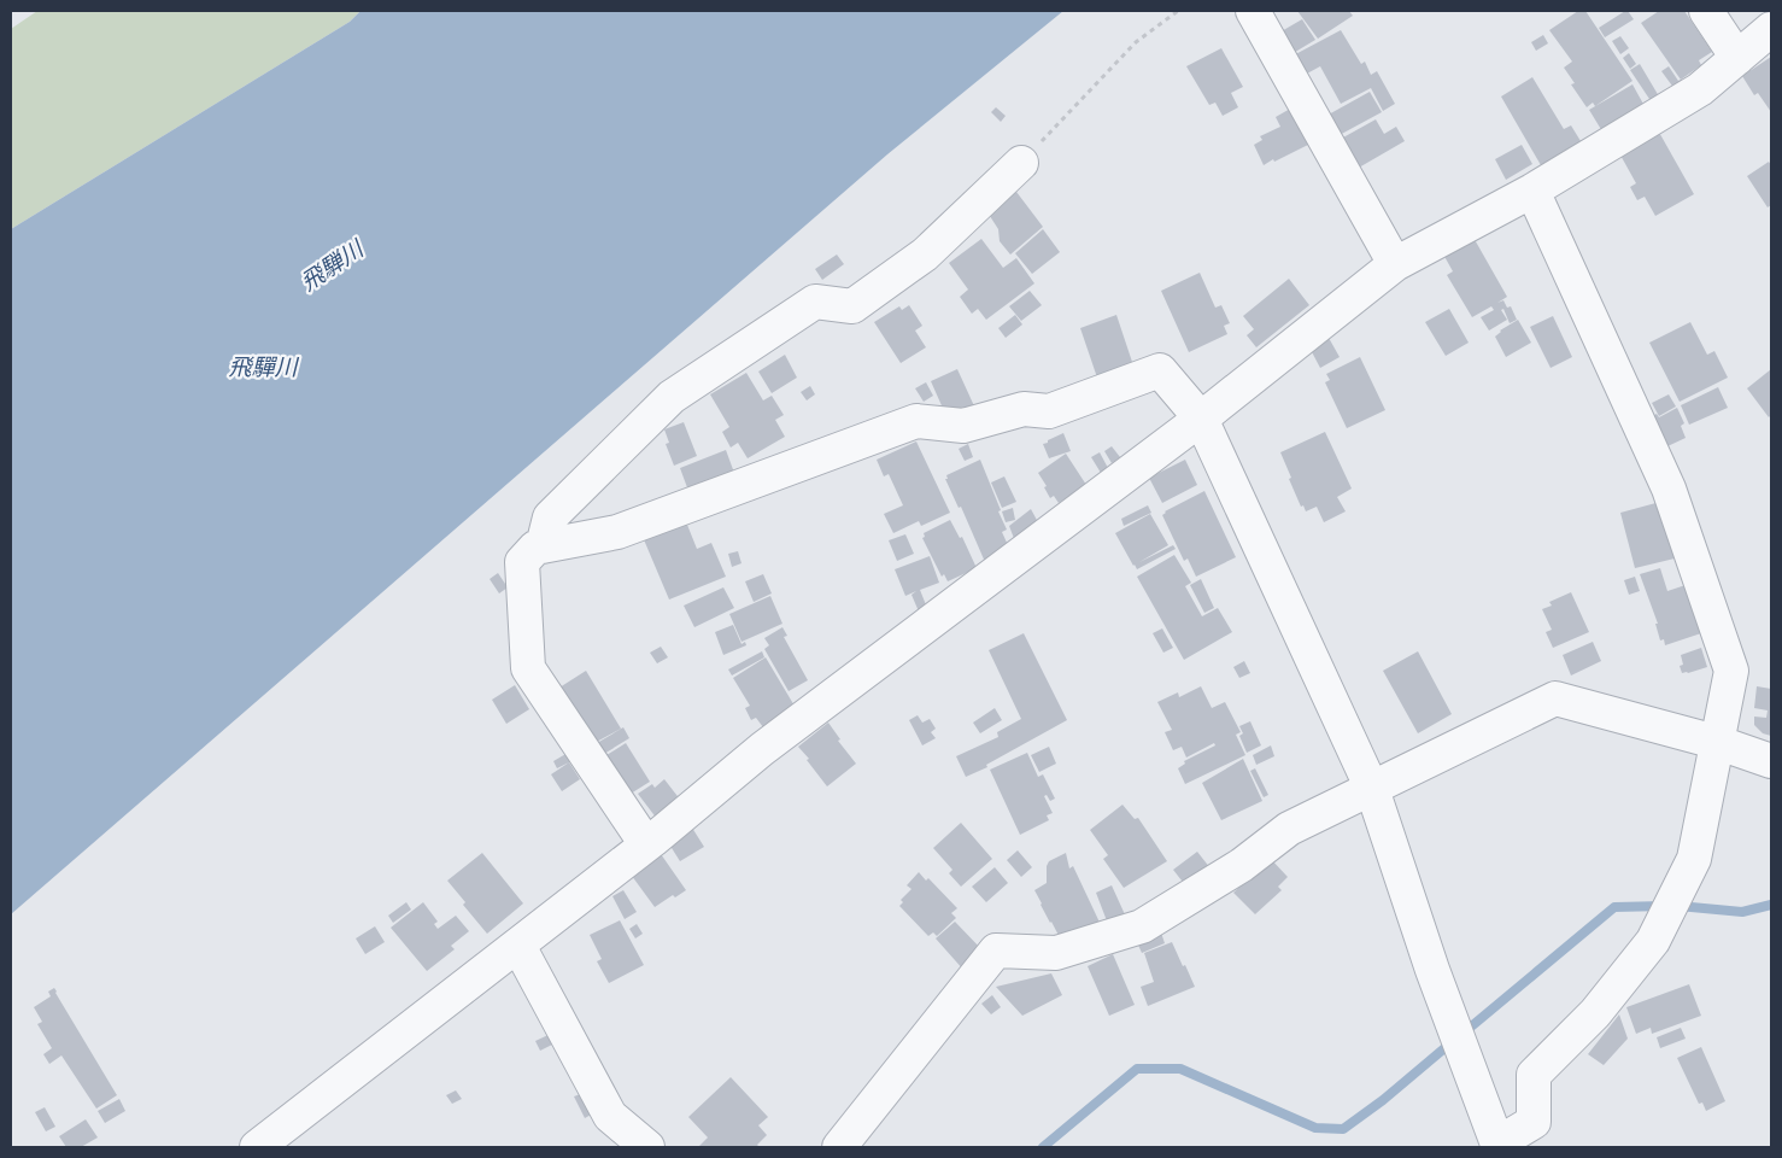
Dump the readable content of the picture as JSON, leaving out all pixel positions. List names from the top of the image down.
{
  "water": ["飛騨川", "飛驒川"]
}
